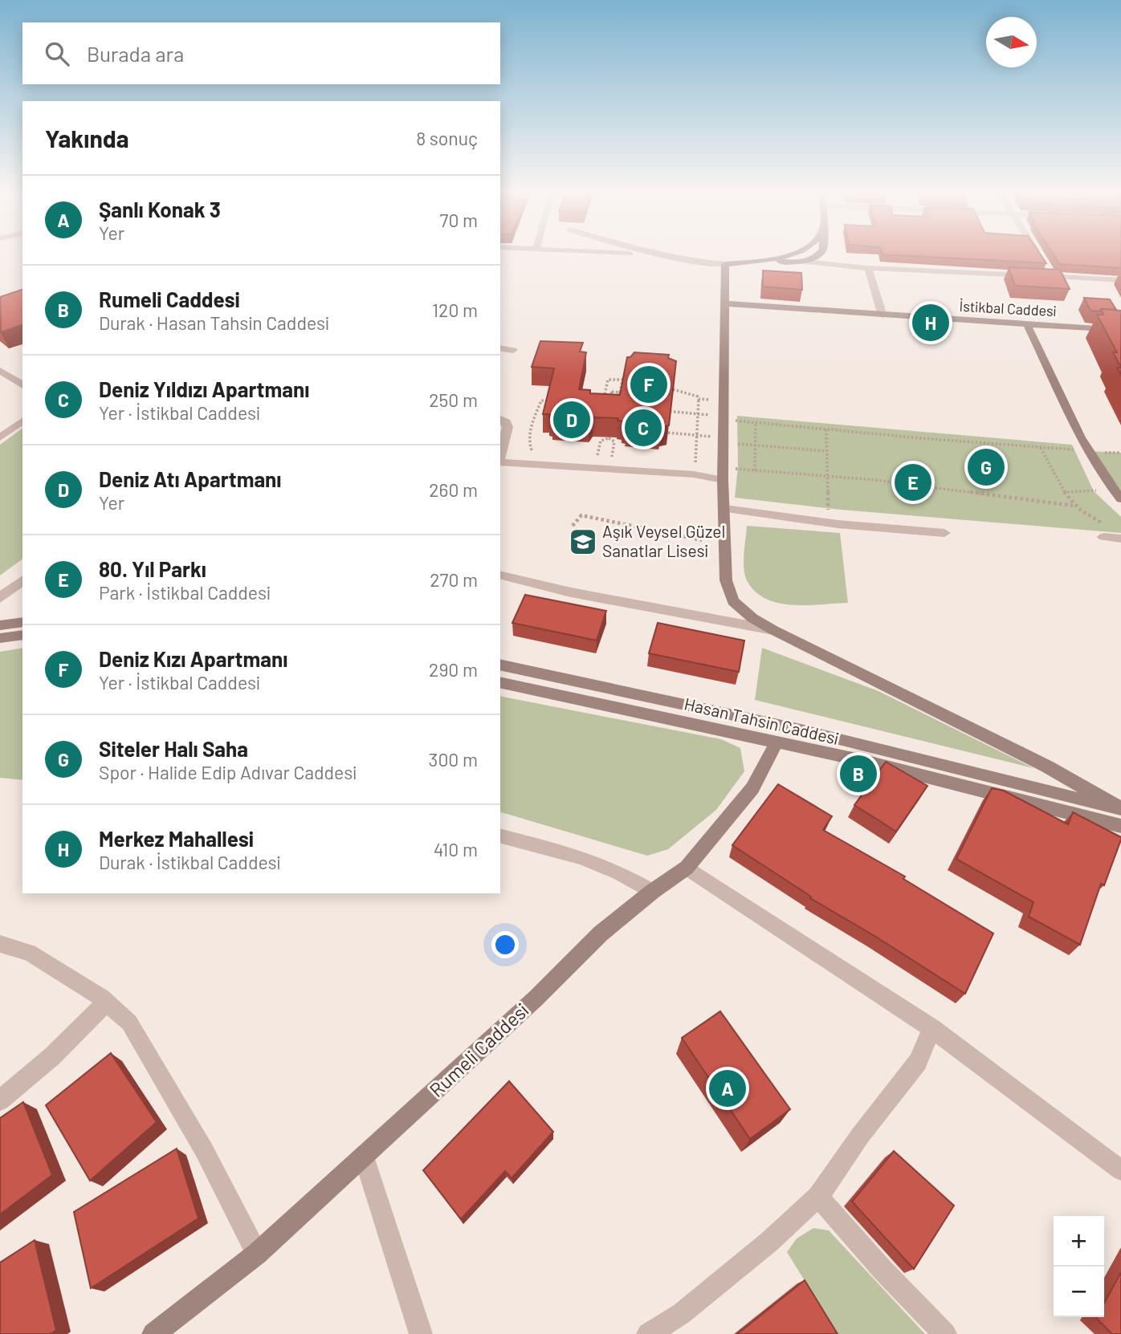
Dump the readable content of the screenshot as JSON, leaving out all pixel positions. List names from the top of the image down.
{
  "streets": {
    "street": ["İstikbal Caddesi", "Hasan Tahsin Caddesi", "Rumeli Caddesi"]
  },
  "crossings": [
    ["Hasan Tahsin Caddesi", "Rumeli Caddesi"]
  ],
  "places": {
    "school or university": ["Aşık Veysel Güzel Sanatlar Lisesi"]
  },
  "north": "right",
  "page": {
    "search": "Burada ara",
    "heading": ["Yakında", "8 sonuç"],
    "list": [
      {
        "mark": "A",
        "name": "Şanlı Konak 3",
        "note": "Yer",
        "value": "70 m"
      },
      {
        "mark": "B",
        "name": "Rumeli Caddesi",
        "note": "Durak · Hasan Tahsin Caddesi",
        "value": "120 m"
      },
      {
        "mark": "C",
        "name": "Deniz Yıldızı Apartmanı",
        "note": "Yer · İstikbal Caddesi",
        "value": "250 m"
      },
      {
        "mark": "D",
        "name": "Deniz Atı Apartmanı",
        "note": "Yer",
        "value": "260 m"
      },
      {
        "mark": "E",
        "name": "80. Yıl Parkı",
        "note": "Park · İstikbal Caddesi",
        "value": "270 m"
      },
      {
        "mark": "F",
        "name": "Deniz Kızı Apartmanı",
        "note": "Yer · İstikbal Caddesi",
        "value": "290 m"
      },
      {
        "mark": "G",
        "name": "Siteler Halı Saha",
        "note": "Spor · Halide Edip Adıvar Caddesi",
        "value": "300 m"
      },
      {
        "mark": "H",
        "name": "Merkez Mahallesi",
        "note": "Durak · İstikbal Caddesi",
        "value": "410 m"
      }
    ],
    "pins": [
      "H",
      "F",
      "D",
      "C",
      "G",
      "E",
      "B",
      "A"
    ],
    "map_buttons": ["+", "−"]
  }
}
